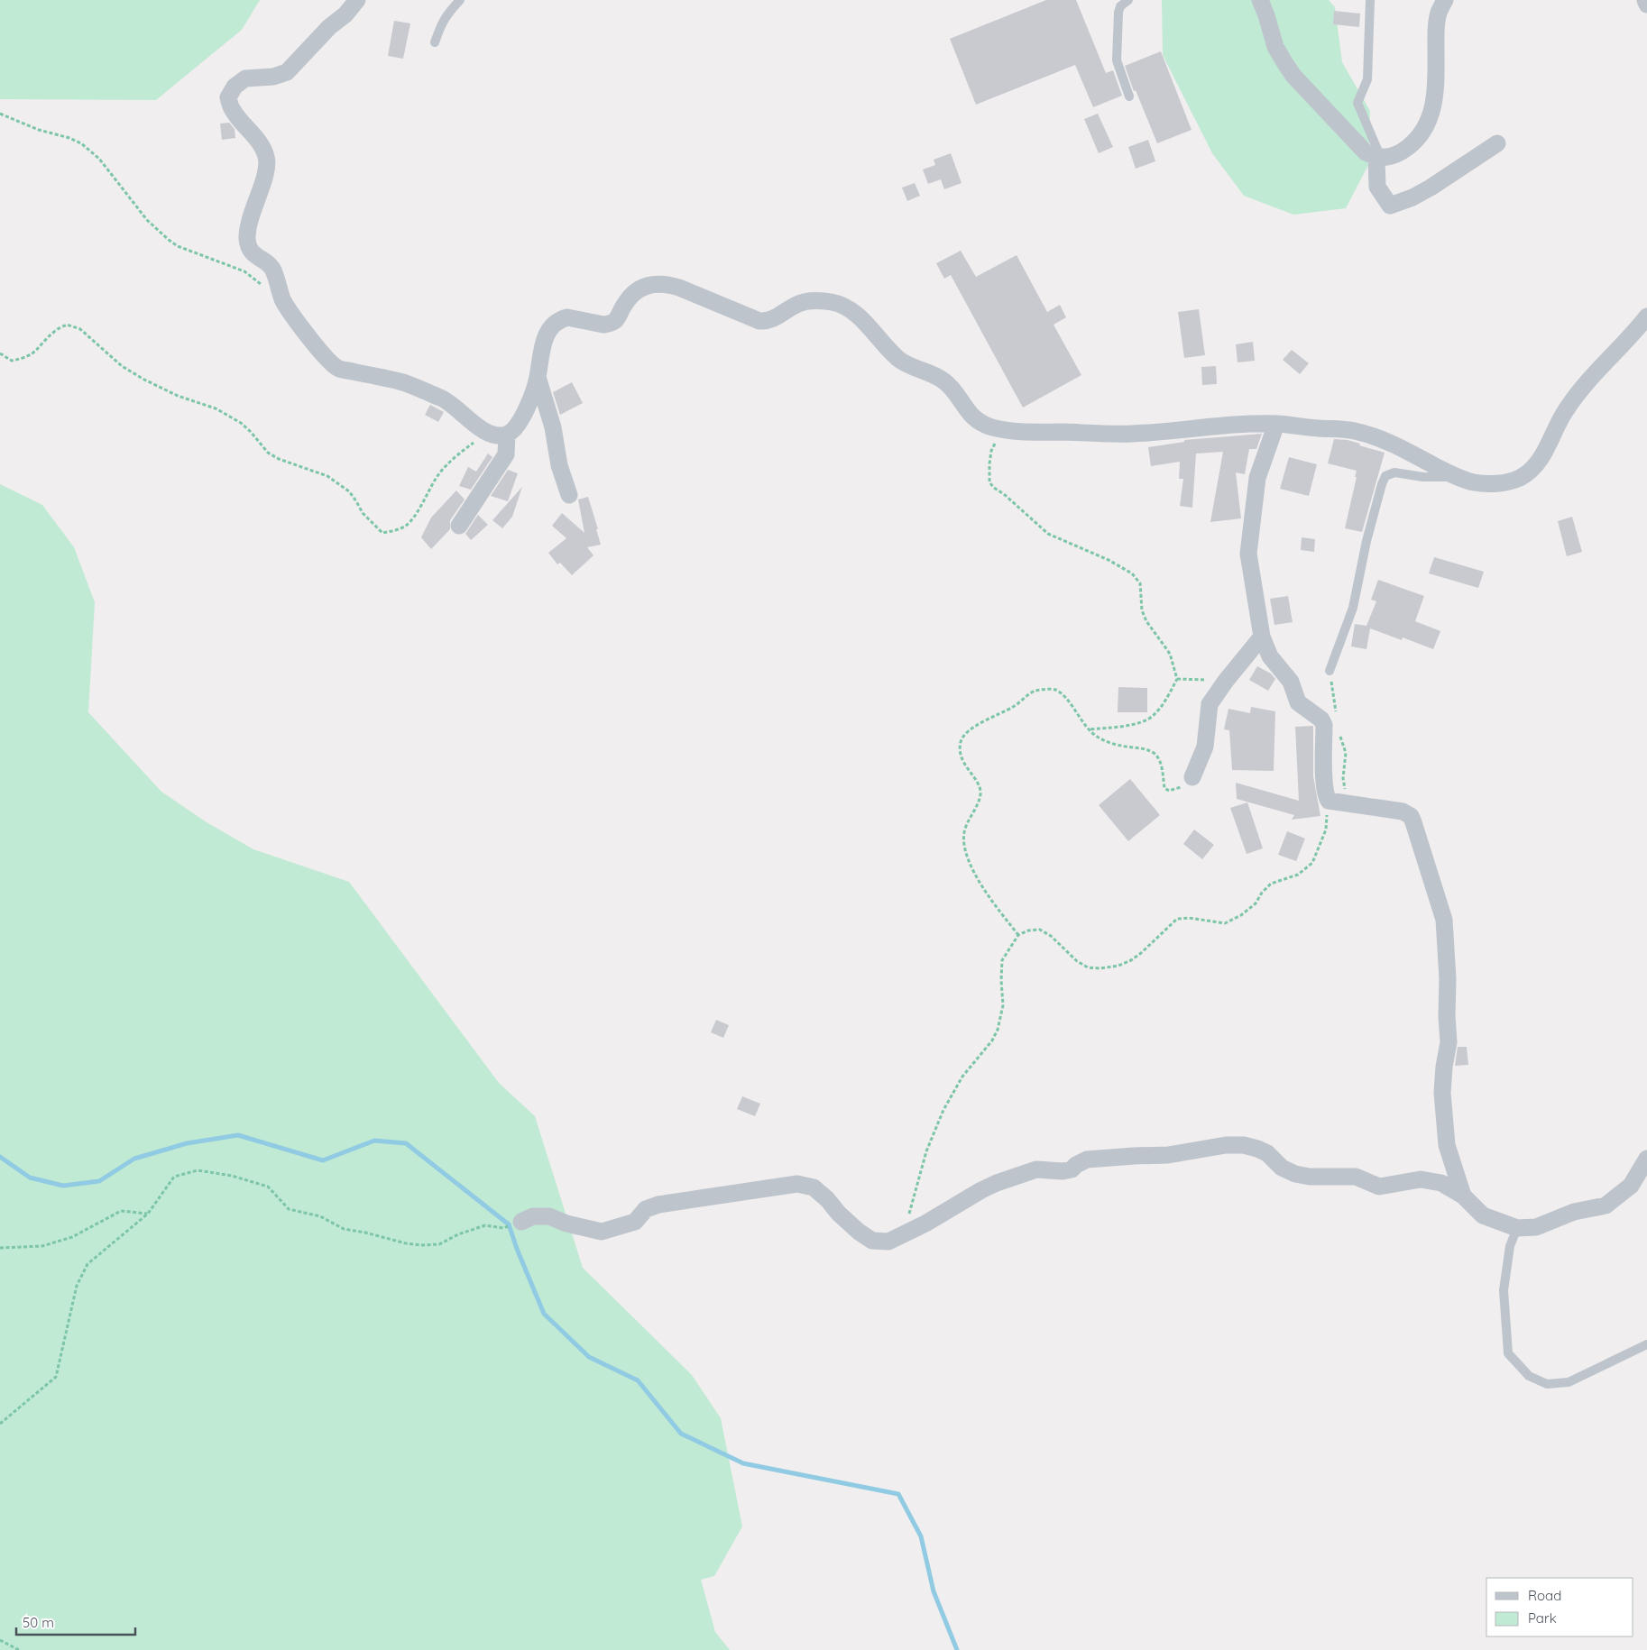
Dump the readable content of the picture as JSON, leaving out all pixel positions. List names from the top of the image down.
{
  "legend": ["Road", "Park"],
  "scale_bar": "50 m"
}
